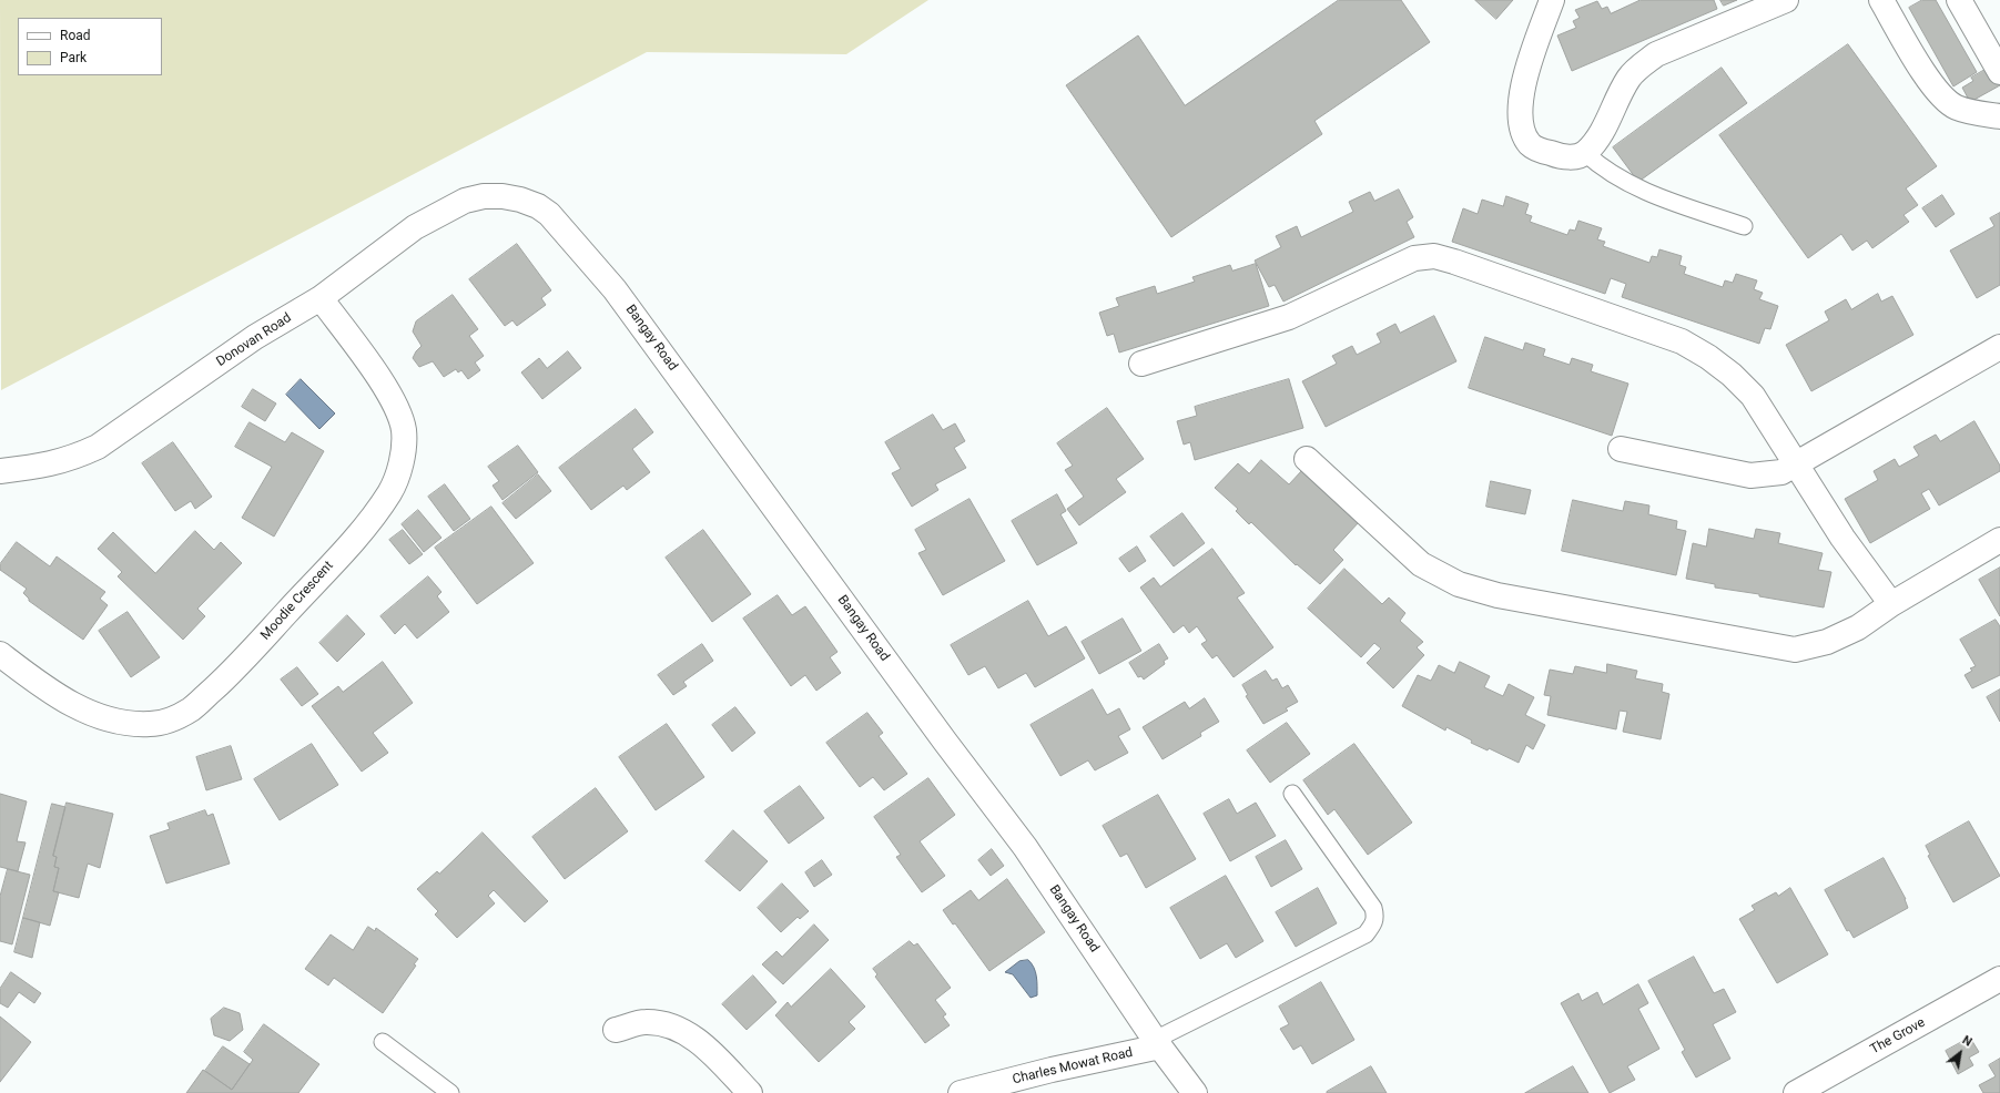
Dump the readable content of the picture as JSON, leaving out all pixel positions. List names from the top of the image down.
{
  "streets": {
    "street": [
      "Bangay Road",
      "Donovan Road",
      "Moodie Crescent",
      "The Grove",
      "Charles Mowat Road"
    ]
  },
  "crossings": [
    ["Bangay Road", "Donovan Road"],
    ["Bangay Road", "Charles Mowat Road"],
    ["Donovan Road", "Moodie Crescent"]
  ],
  "legend": ["Road", "Park"],
  "north": "top right"
}
